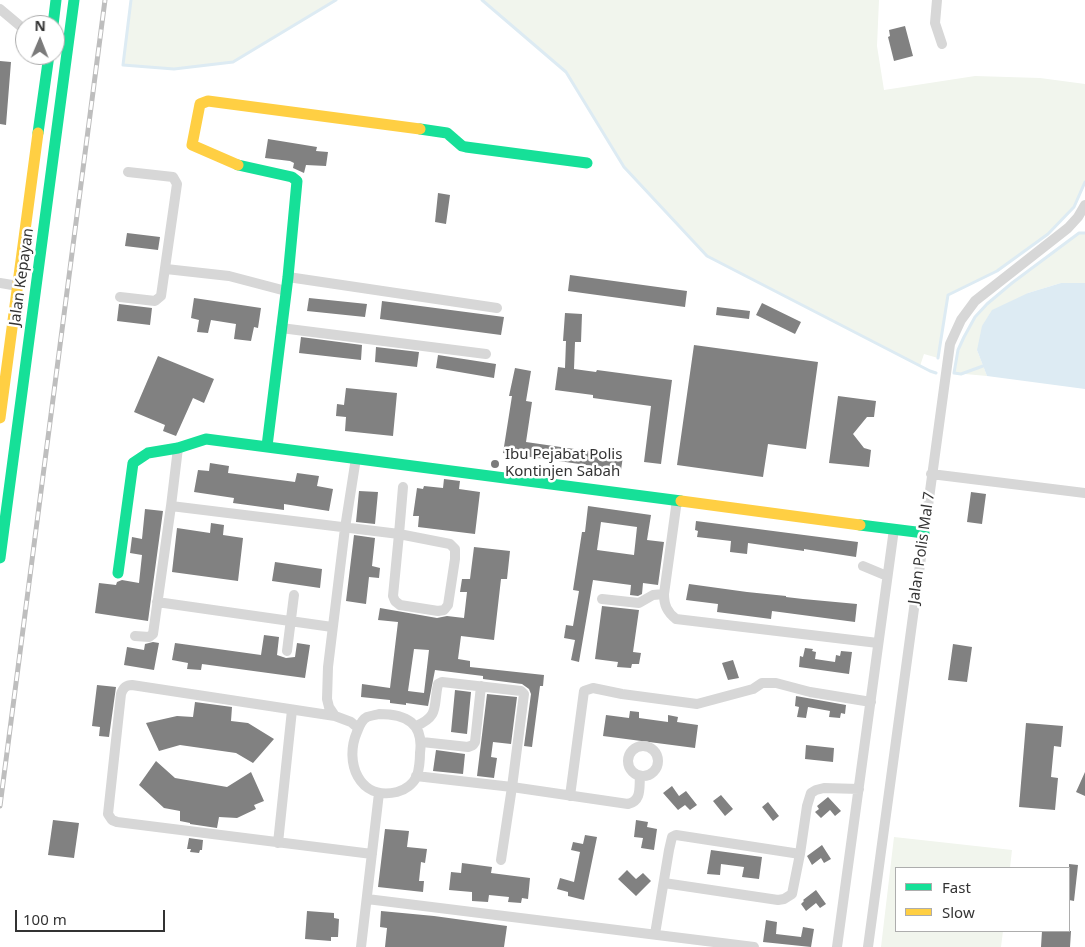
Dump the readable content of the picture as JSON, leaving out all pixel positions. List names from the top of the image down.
{
  "streets": {
    "main road": ["Jalan Kepayan"],
    "street": ["Jalan Polis Mal 7"]
  },
  "places": ["Ibu Pejabat Polis Kontinjen Sabah"],
  "legend": ["Fast", "Slow"],
  "scale_bar": "100 m",
  "north": "top"
}
